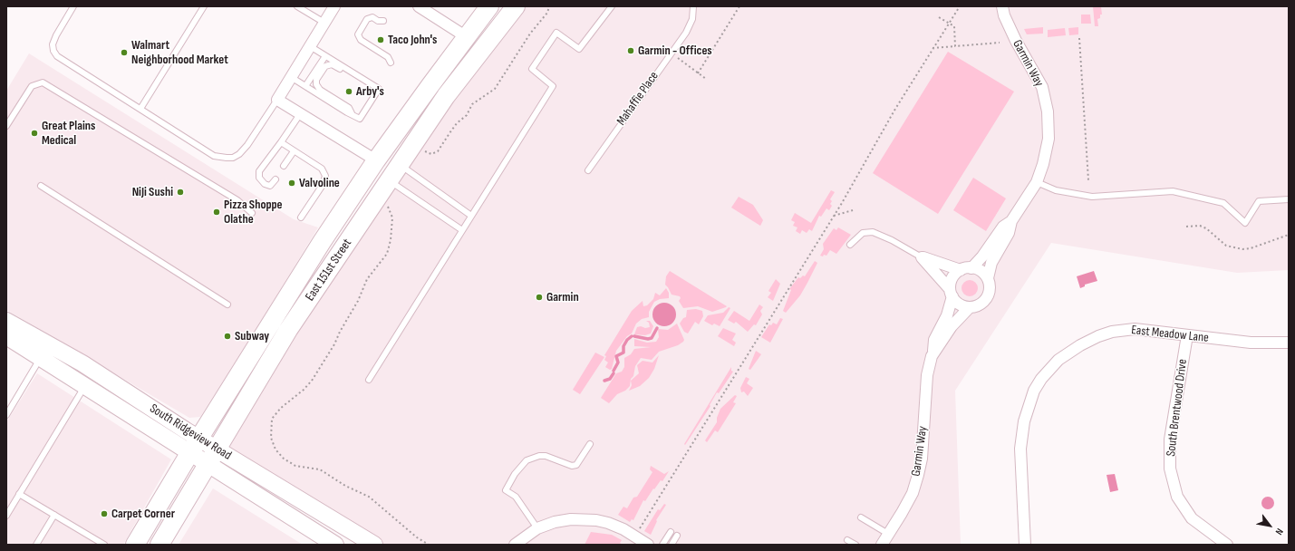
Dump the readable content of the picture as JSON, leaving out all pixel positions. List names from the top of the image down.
{
  "streets": {
    "main road": ["East 151st Street", "South Ridgeview Road"],
    "street": ["Garmin Way", "East Meadow Lane", "South Brentwood Drive"],
    "lane": ["Mahaffie Place"]
  },
  "crossings": [
    ["East 151st Street", "South Ridgeview Road"],
    ["East Meadow Lane", "South Brentwood Drive"]
  ],
  "places": [
    "Taco John's",
    "Garmin - Offices",
    "Walmart Neighborhood Market",
    "Arby's",
    "Great Plains Medical",
    "Valvoline",
    "NiJi Sushi",
    "Pizza Shoppe Olathe",
    "Garmin",
    "Subway",
    "Carpet Corner"
  ],
  "north": "bottom right"
}
